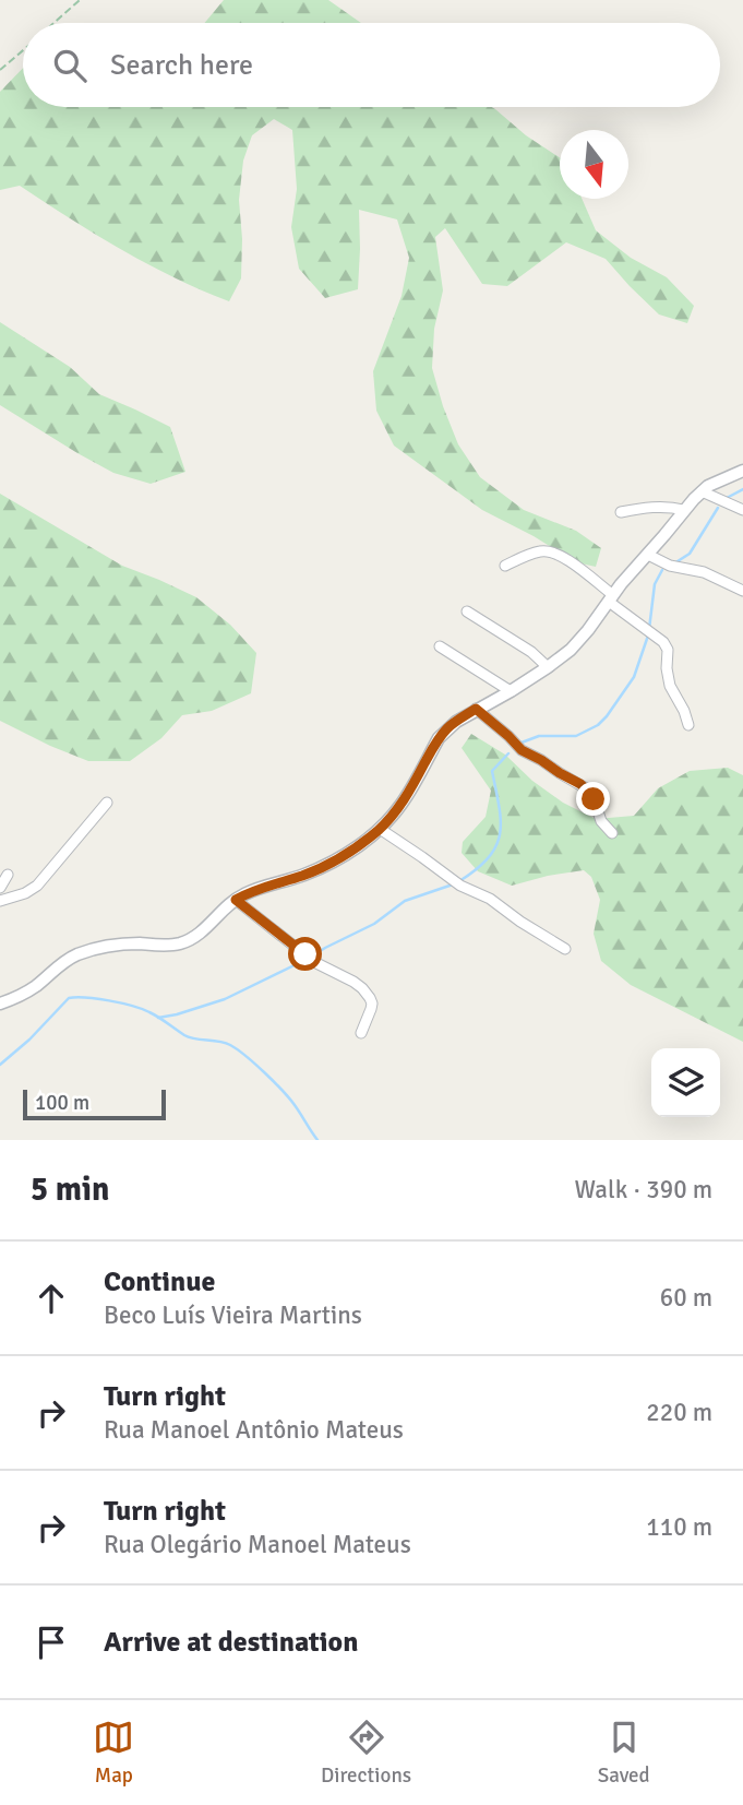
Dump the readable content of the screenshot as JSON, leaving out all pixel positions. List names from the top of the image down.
{
  "scale_bar": "100 m",
  "north": "bottom",
  "page": {
    "search": "Search here",
    "scale": "100 m",
    "heading": ["5 min", "Walk · 390 m"],
    "list": [
      ["Continue", "Beco Luís Vieira Martins", "60 m"],
      ["Turn right", "Rua Manoel Antônio Mateus", "220 m"],
      ["Turn right", "Rua Olegário Manoel Mateus", "110 m"],
      "Arrive at destination"
    ],
    "nav": ["Map", "Directions", "Saved"]
  }
}
